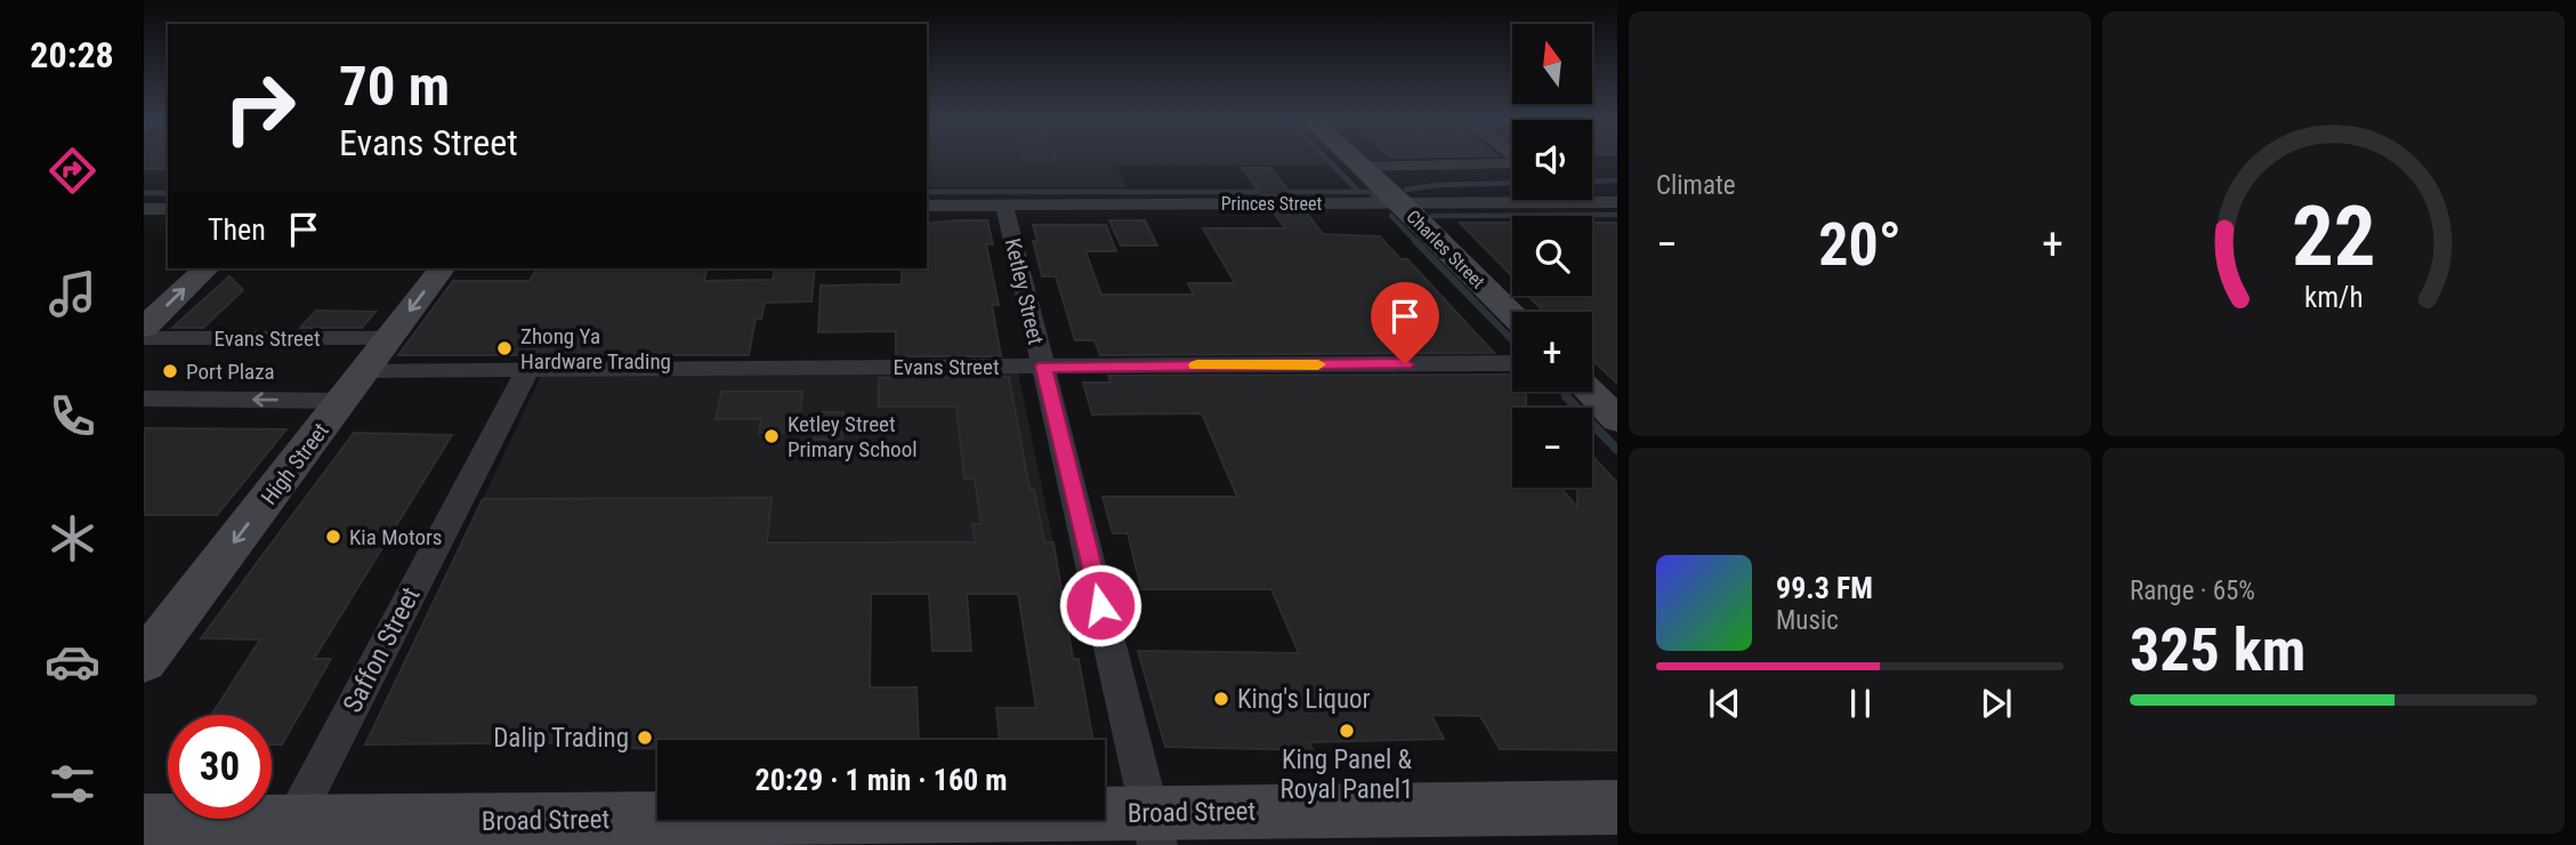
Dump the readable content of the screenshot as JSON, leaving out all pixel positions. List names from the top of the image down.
{
  "streets": {
    "main road": ["Charles Street", "High Street", "Broad Street"],
    "street": [
      "Princes Street",
      "Ketley Street",
      "Evans Street",
      "Saffon Street"
    ]
  },
  "crossings": [
    ["Princes Street", "Charles Street"],
    ["Princes Street", "Ketley Street"],
    ["Ketley Street", "Evans Street"],
    ["Ketley Street", "Broad Street"],
    ["Evans Street", "High Street"],
    ["Evans Street", "Saffon Street"],
    ["Saffon Street", "Broad Street"]
  ],
  "one_way": ["High Street"],
  "places": [
    "Zhong Ya Hardware Trading",
    "Port Plaza",
    "Ketley Street Primary School",
    "Kia Motors",
    "King's Liquor",
    "King Panel & Royal Panel1",
    "Dalip Trading"
  ],
  "north": "top",
  "page": {
    "tabs": "20:28",
    "tile": [
      "Climate",
      ["Range · 65%", "325 km"]
    ],
    "map_buttons": ["+", "−"],
    "turn": ["70 m", "Evans Street"],
    "then": "Then",
    "heat": ["−", "20°", "+"],
    "song": ["99.3 FM", "Music"],
    "limit": "30",
    "trip": "20:29 · 1 min · 160 m",
    "gauge": ["22", "km/h"]
  }
}
